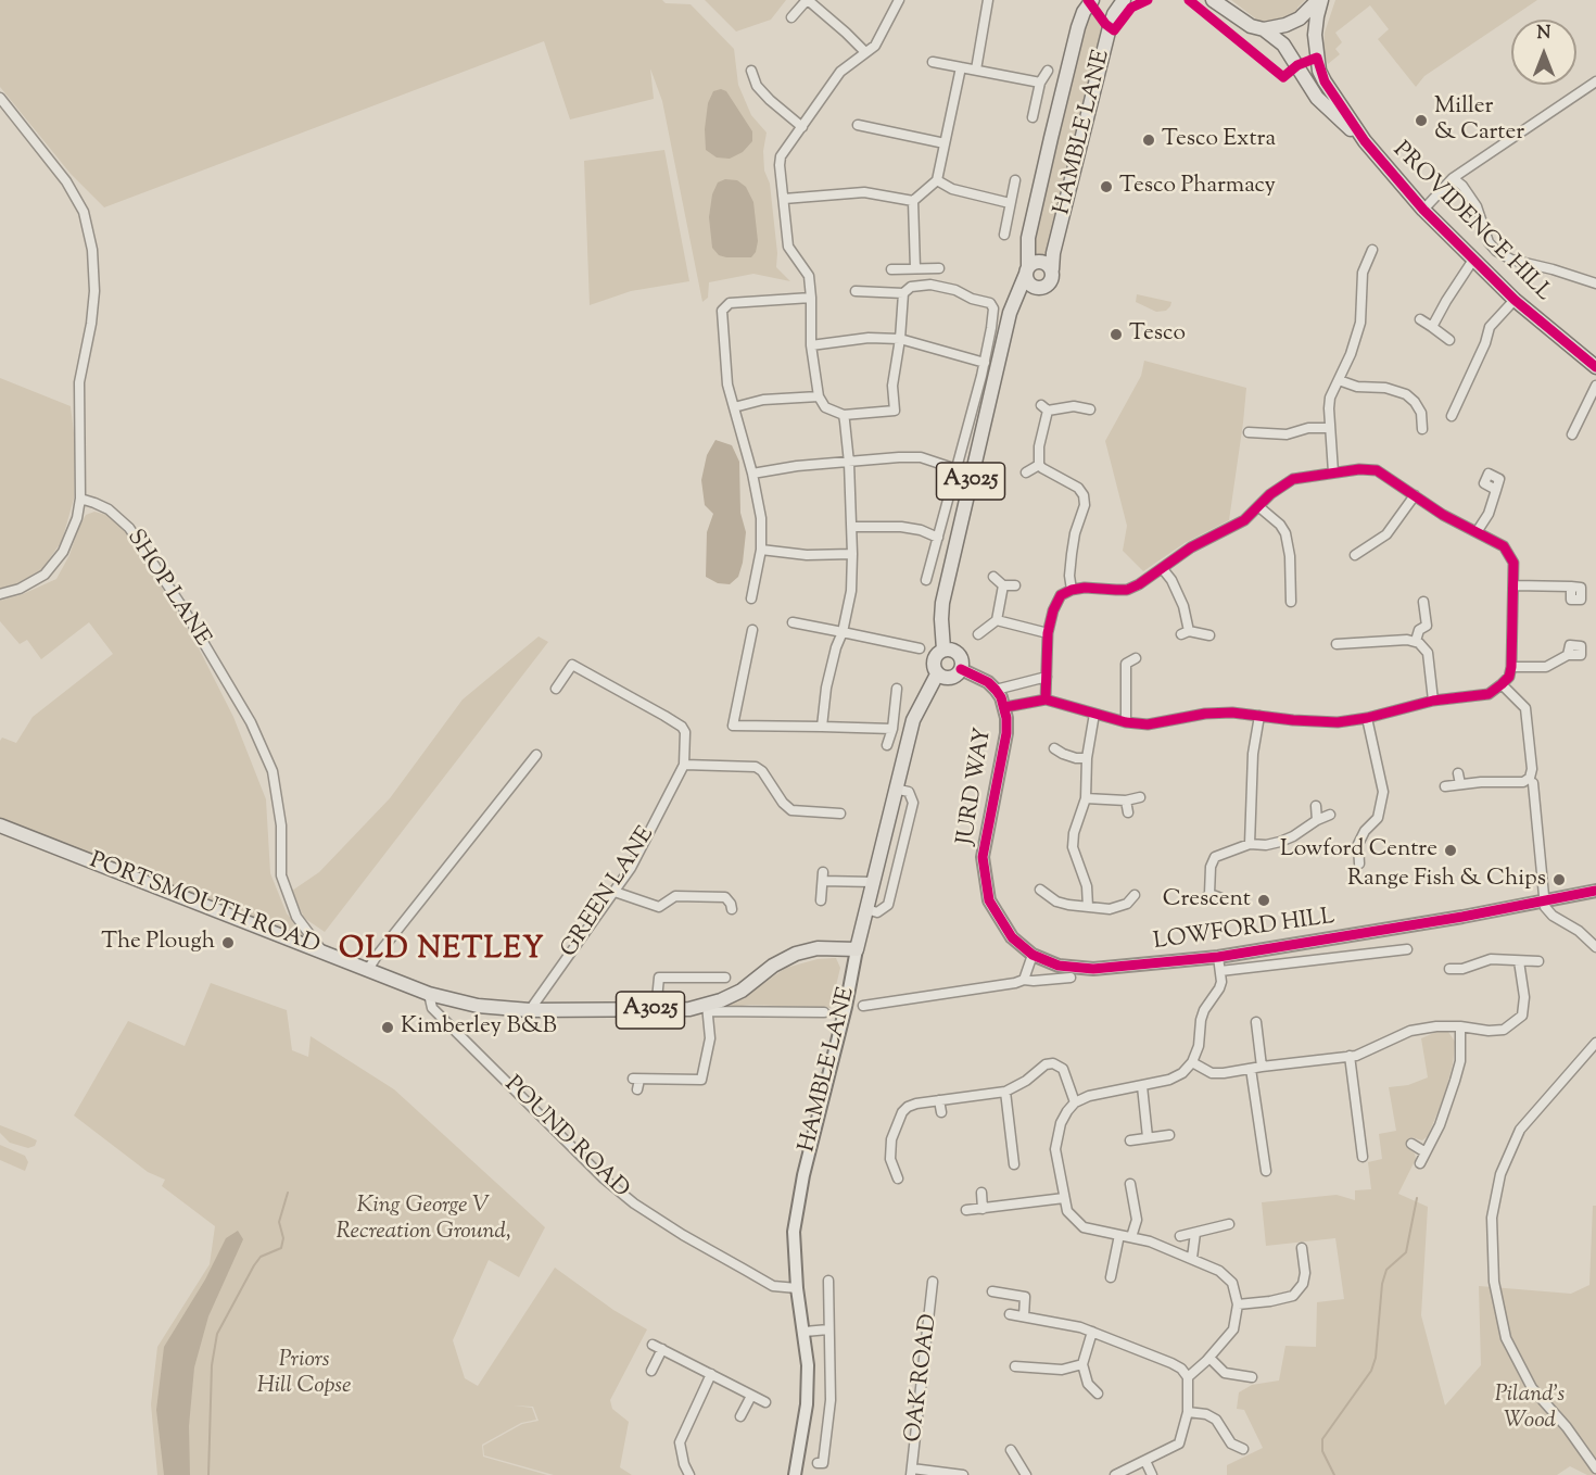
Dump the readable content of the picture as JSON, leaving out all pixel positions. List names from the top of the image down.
{
  "streets": {
    "main road": [
      "HAMBLE LANE",
      "PROVIDENCE HILL",
      "A3025",
      "PORTSMOUTH ROAD"
    ],
    "street": [
      "SHOP LANE",
      "JURD WAY",
      "GREEN LANE",
      "LOWFORD HILL",
      "POUND ROAD",
      "OAK ROAD"
    ]
  },
  "crossings": [
    ["HAMBLE LANE", "JURD WAY"],
    ["HAMBLE LANE", "PORTSMOUTH ROAD"],
    ["HAMBLE LANE", "POUND ROAD"],
    ["SHOP LANE", "PORTSMOUTH ROAD"],
    ["JURD WAY", "LOWFORD HILL"],
    ["GREEN LANE", "PORTSMOUTH ROAD"],
    ["PORTSMOUTH ROAD", "POUND ROAD"]
  ],
  "districts": ["OLD NETLEY"],
  "parks": ["King George V Recreation Ground,", "Priors Hill Copse", "Piland's Wood"],
  "places": [
    "Miller & Carter",
    "Tesco Extra",
    "Tesco Pharmacy",
    "Tesco",
    "Lowford Centre",
    "Range Fish & Chips",
    "Crescent",
    "The Plough",
    "Kimberley B&B"
  ],
  "north": "top"
}
